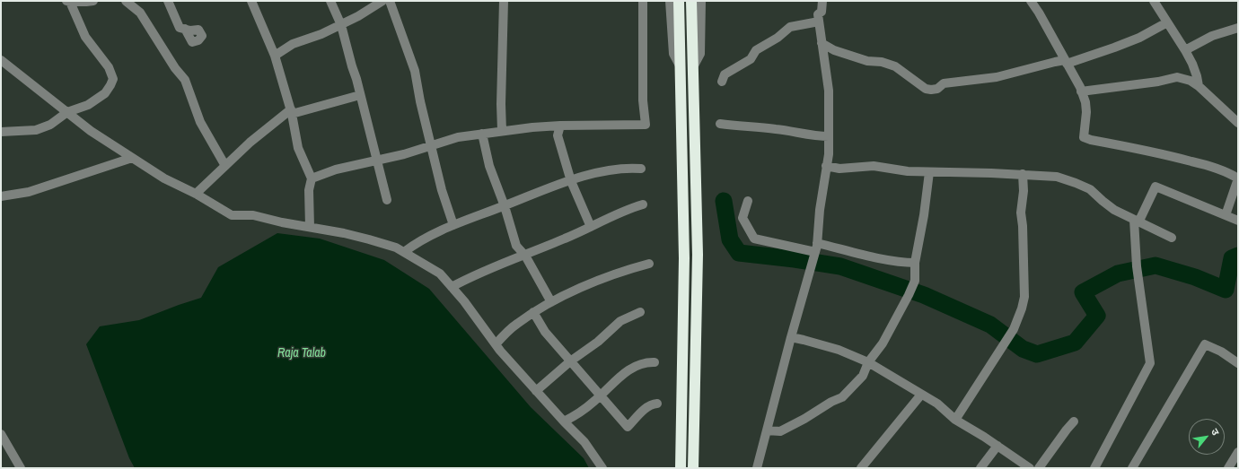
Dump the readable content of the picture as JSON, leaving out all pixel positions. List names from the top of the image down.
{
  "water": ["Raja Talab"],
  "north": "top right"
}
